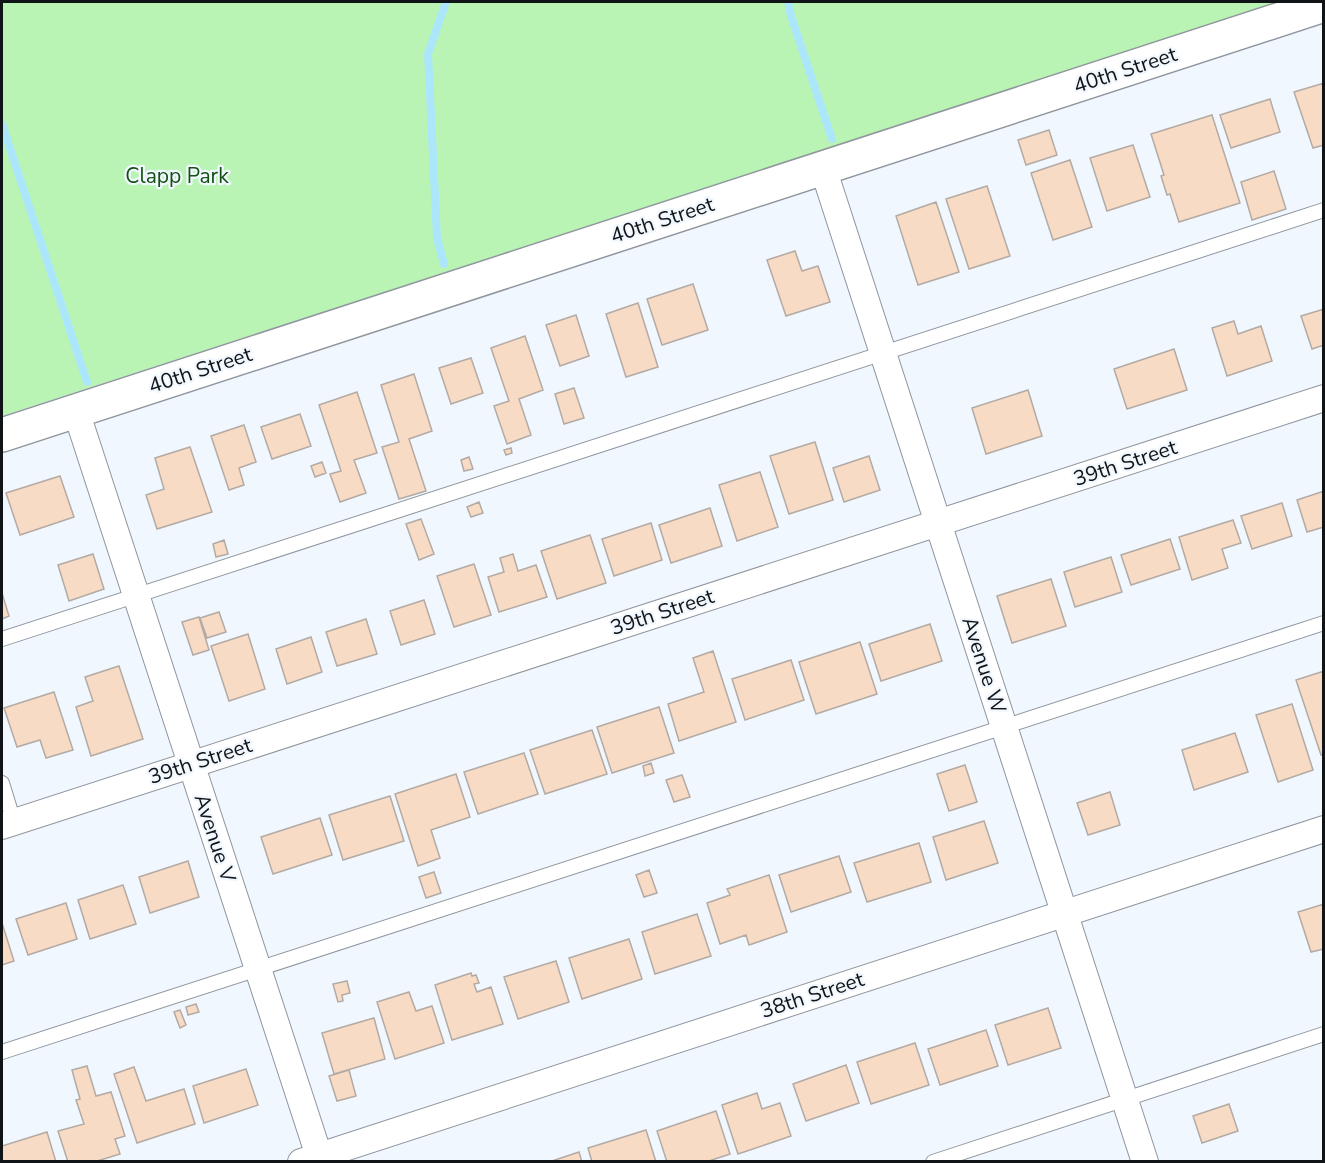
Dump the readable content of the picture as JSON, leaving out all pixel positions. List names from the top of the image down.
{
  "streets": {
    "street": [
      "40th Street",
      "39th Street",
      "Avenue W",
      "Avenue V",
      "38th Street"
    ]
  },
  "crossings": [
    ["40th Street", "Avenue W"],
    ["40th Street", "Avenue V"],
    ["39th Street", "Avenue W"],
    ["39th Street", "Avenue V"],
    ["Avenue W", "38th Street"],
    ["Avenue V", "38th Street"]
  ],
  "parks": ["Clapp Park"]
}
